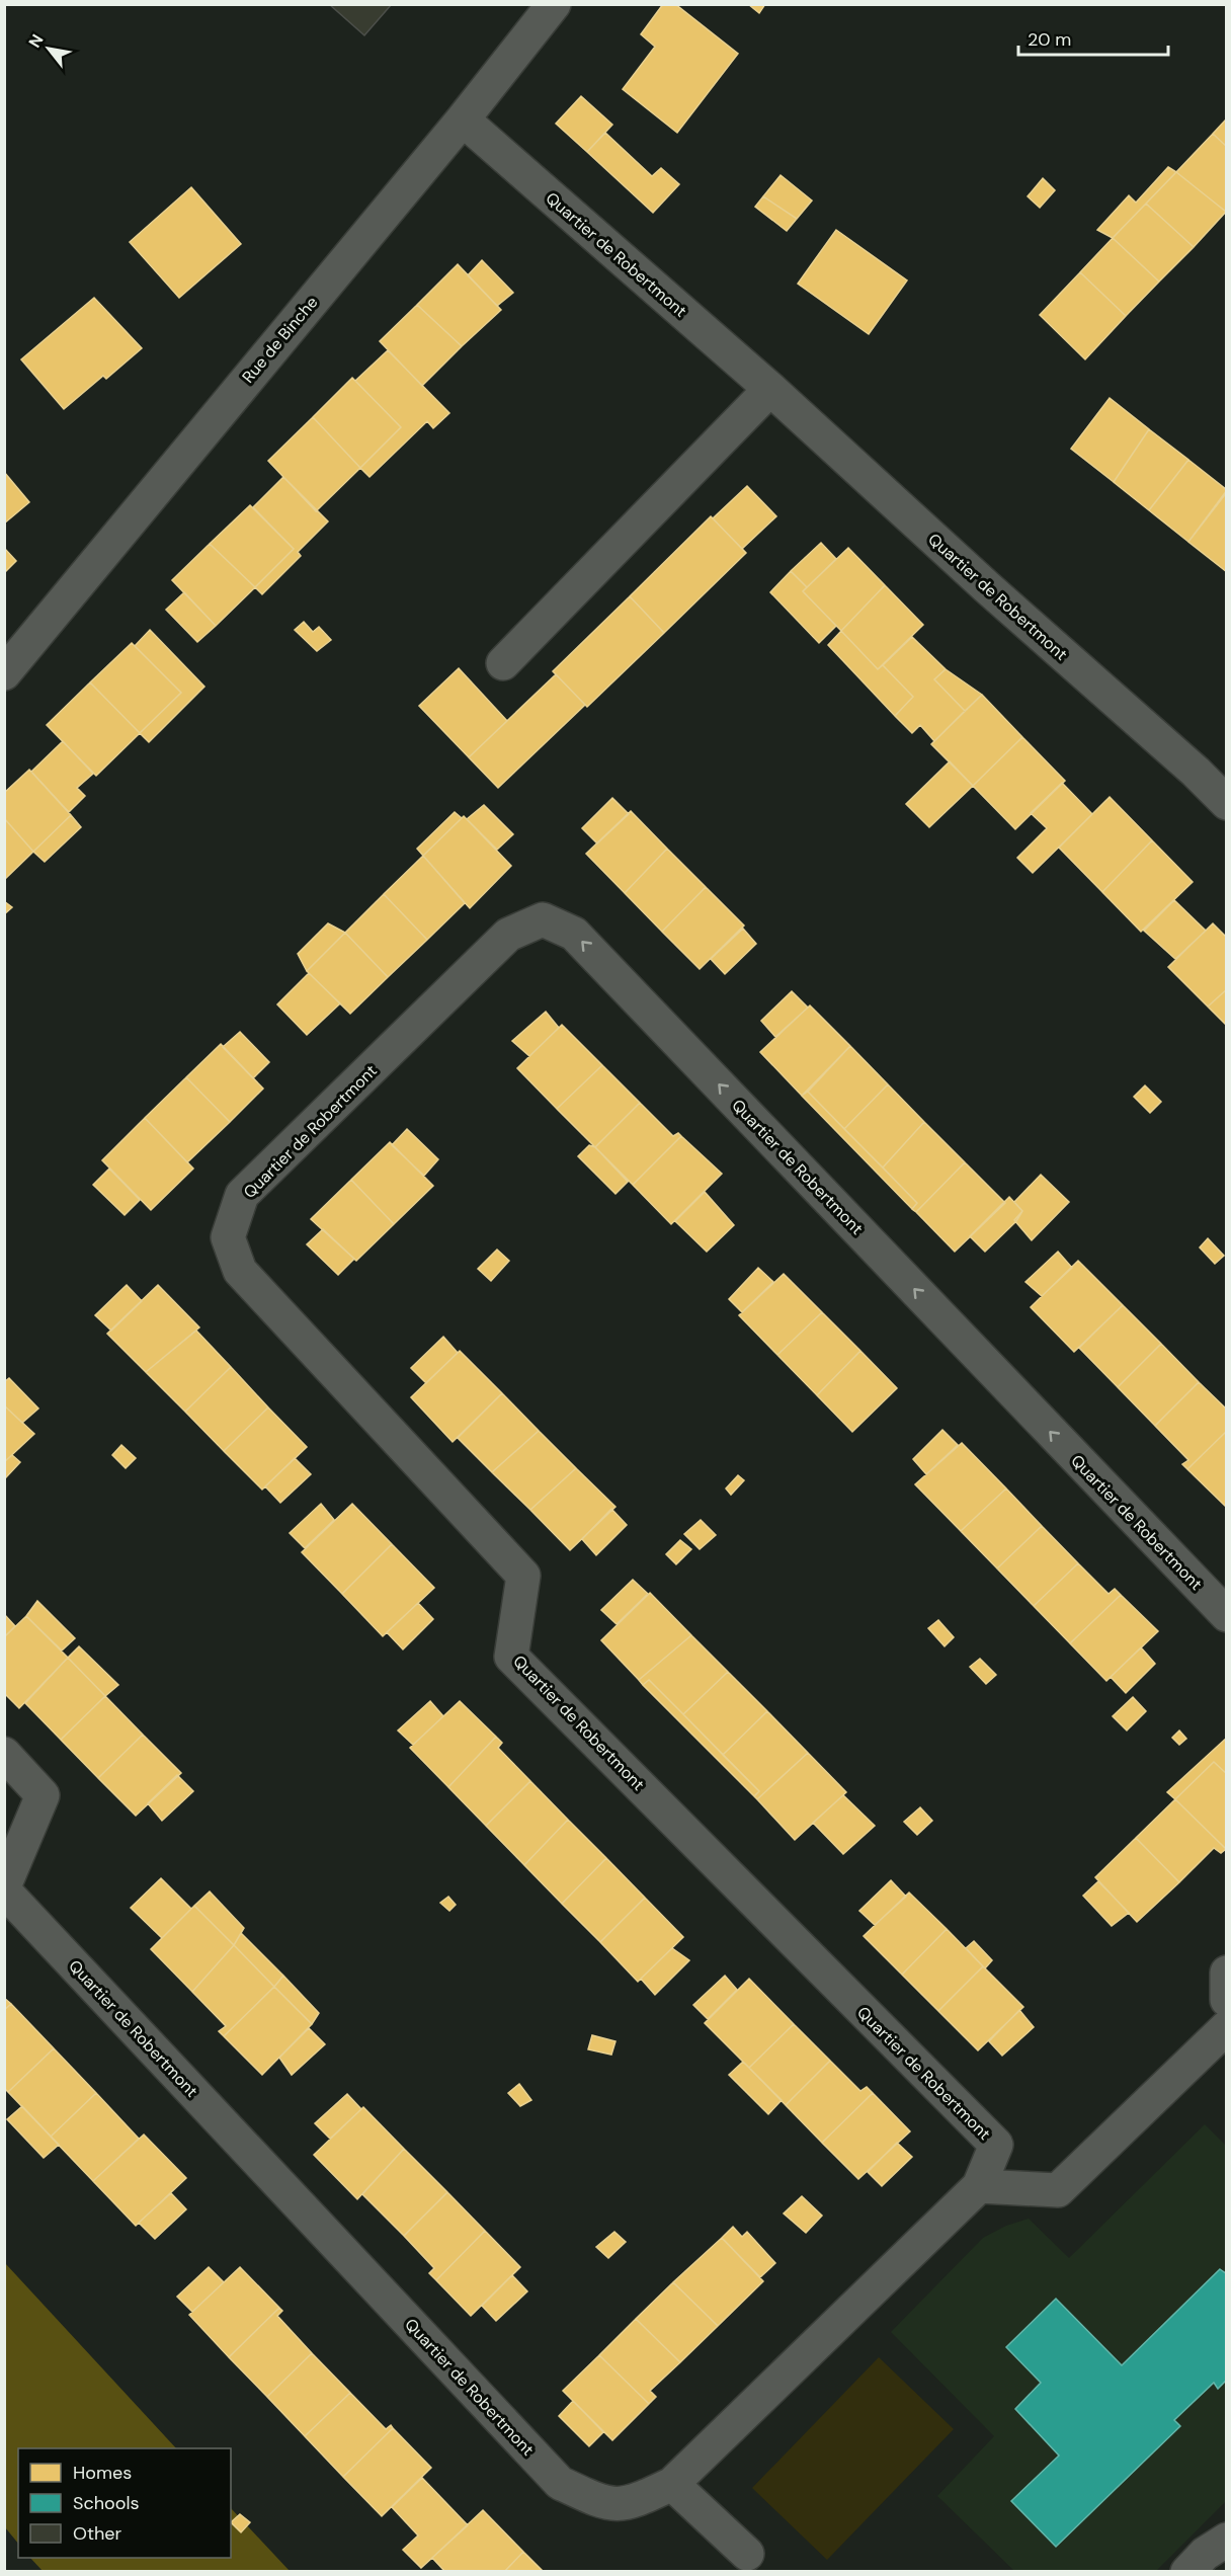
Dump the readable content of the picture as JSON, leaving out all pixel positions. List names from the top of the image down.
{
  "streets": {
    "street": ["Quartier de Robertmont", "Rue de Binche"]
  },
  "crossings": [
    ["Quartier de Robertmont", "Rue de Binche"]
  ],
  "legend": ["Homes", "Schools", "Other"],
  "scale_bar": "20 m",
  "north": "top left"
}
